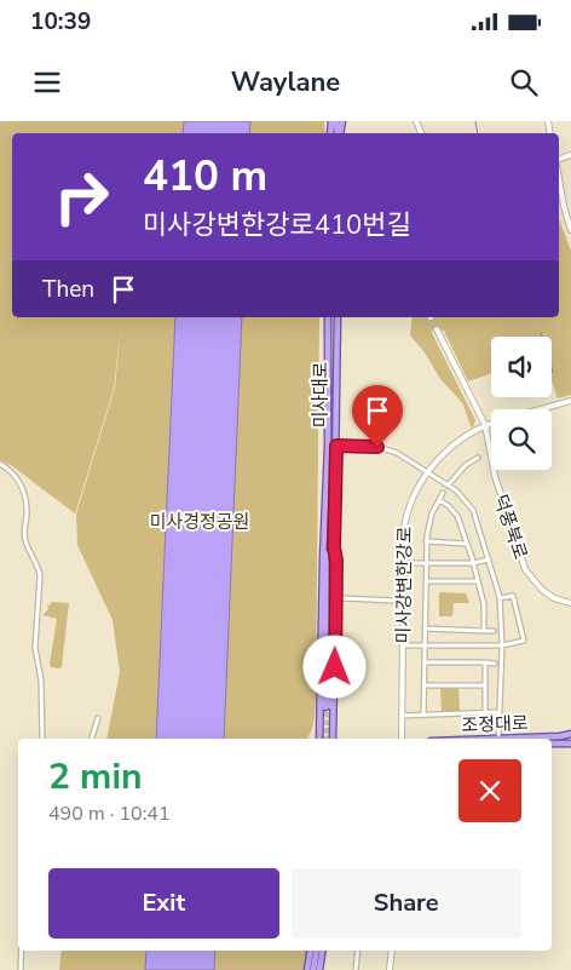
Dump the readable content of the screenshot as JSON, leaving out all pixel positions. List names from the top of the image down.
{
  "streets": {
    "main road": ["미사대로", "조정대로"],
    "street": ["덕풍북로", "미사강변한강로"]
  },
  "crossings": [
    ["덕풍북로", "미사강변한강로"]
  ],
  "parks": ["미사경정공원"],
  "page": {
    "status": "10:39",
    "header": "Waylane",
    "turn": ["410 m", "미사강변한강로410번길"],
    "then": "Then",
    "heading": ["2 min", "490 m · 10:41"],
    "buttons": ["Exit", "Share"]
  }
}
